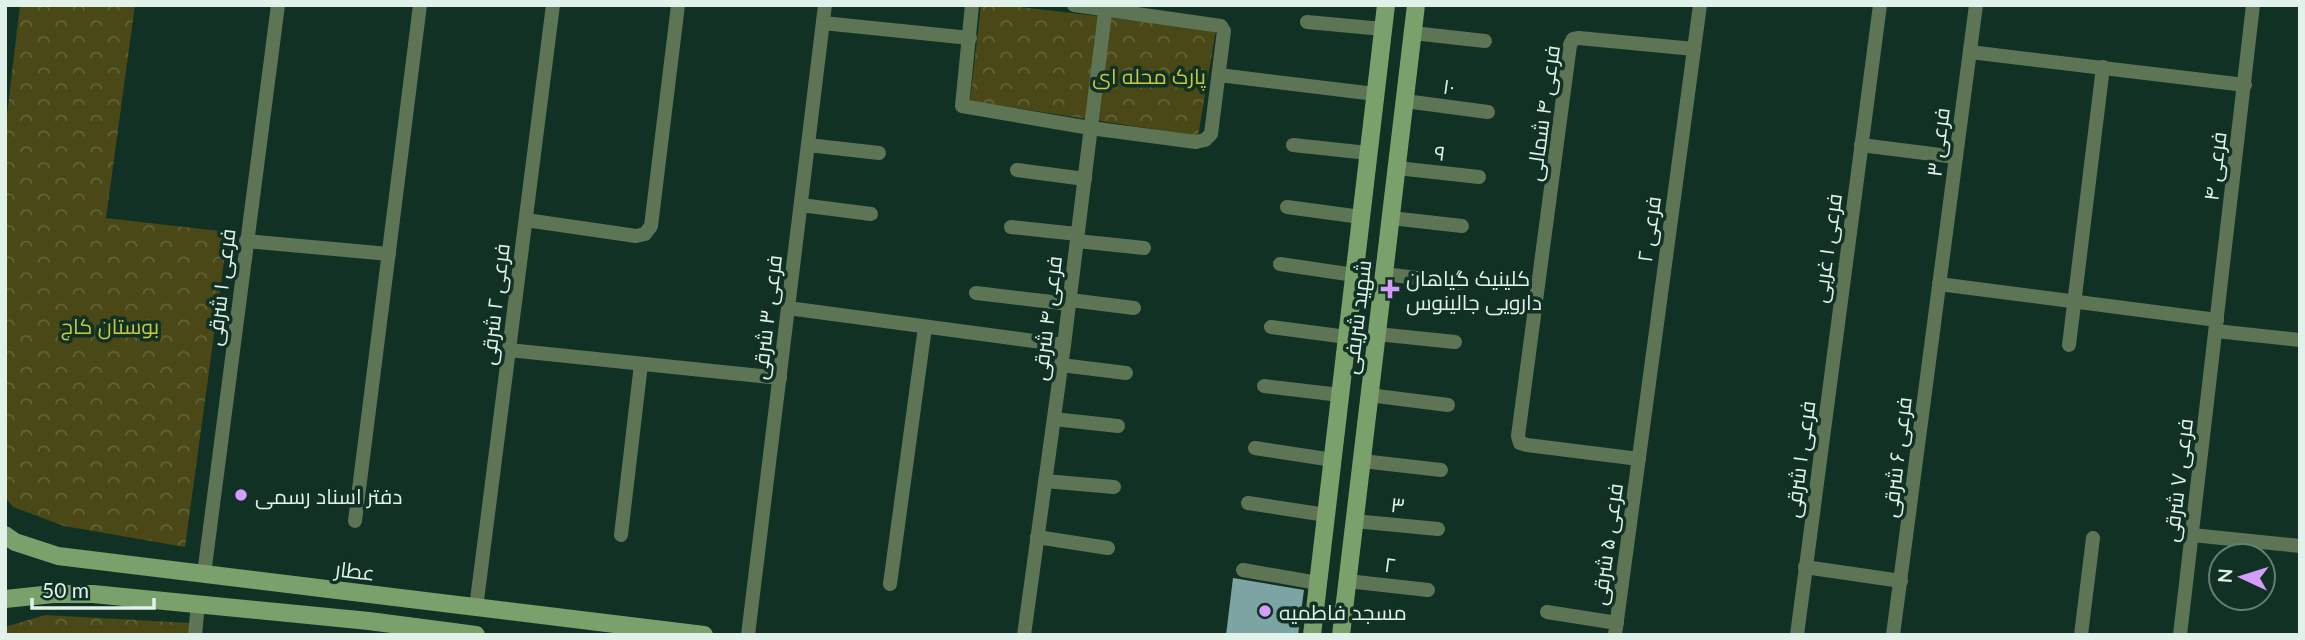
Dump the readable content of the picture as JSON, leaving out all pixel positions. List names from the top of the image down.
{
  "streets": {
    "main road": ["شهید شریفی", "عطار"],
    "street": [
      "۱۰",
      "فرعی ۴ شمالی",
      "فرعی ۳",
      "۹",
      "فرعی ۴",
      "فرعی ۲",
      "فرعی ۱ غربی",
      "فرعی ۱ شرقی",
      "فرعی ۲ شرقی",
      "فرعی ۳ شرقی",
      "فرعی ۴ شرقی",
      "فرعی ۶ شرقی",
      "فرعی ۷ شرقی",
      "۳",
      "فرعی ۵ شرقی",
      "۲"
    ]
  },
  "crossings": [
    ["۱۰", "شهید شریفی"],
    ["فرعی ۴ شمالی", "فرعی ۲"],
    ["فرعی ۴ شمالی", "فرعی ۵ شرقی"],
    ["فرعی ۳", "فرعی ۶ شرقی"],
    ["۹", "شهید شریفی"],
    ["فرعی ۴", "فرعی ۷ شرقی"],
    ["فرعی ۲", "فرعی ۵ شرقی"],
    ["فرعی ۱ غربی", "فرعی ۱ شرقی"],
    ["فرعی ۱ شرقی", "عطار"],
    ["فرعی ۲ شرقی", "عطار"],
    ["شهید شریفی", "۳"],
    ["شهید شریفی", "۲"]
  ],
  "parks": ["پارک محله ای", "بوستان کاج"],
  "places": {
    "health": ["کلینیک گیاهان دارویی جالینوس"],
    "other": ["دفتر اسناد رسمی", "مسجد فاطمیه"]
  },
  "scale_bar": "50 m",
  "north": "left"
}
